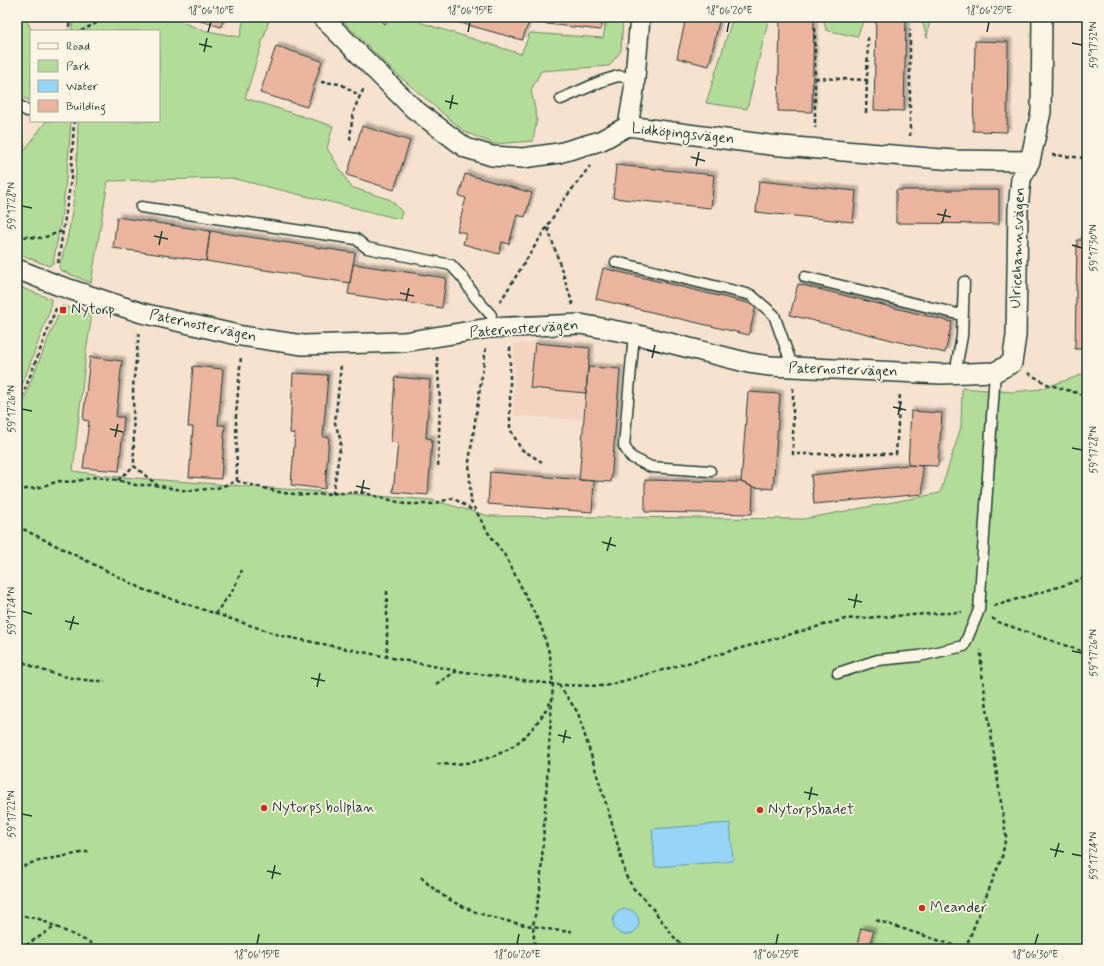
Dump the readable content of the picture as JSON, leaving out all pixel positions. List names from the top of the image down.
{
  "streets": {
    "street": ["Lidköpingsvägen", "Ulricehamnsvägen", "Paternostervägen"]
  },
  "crossings": [
    ["Lidköpingsvägen", "Ulricehamnsvägen"],
    ["Ulricehamnsvägen", "Paternostervägen"]
  ],
  "places": {
    "transit": ["Nytorp"],
    "other": ["Nytorps bollplan", "Nytorpsbadet", "Meander"]
  },
  "legend": [
    "Road",
    "Park",
    "Water",
    "Building"
  ],
  "coordinates": [
    "18°06'10\"E",
    "18°06'15\"E",
    "18°06'20\"E",
    "18°06'25\"E",
    "59°17'32\"N",
    "59°17'28\"N",
    "59°17'30\"N",
    "59°17'26\"N",
    "59°17'24\"N",
    "59°17'22\"N",
    "18°06'30\"E"
  ]
}
